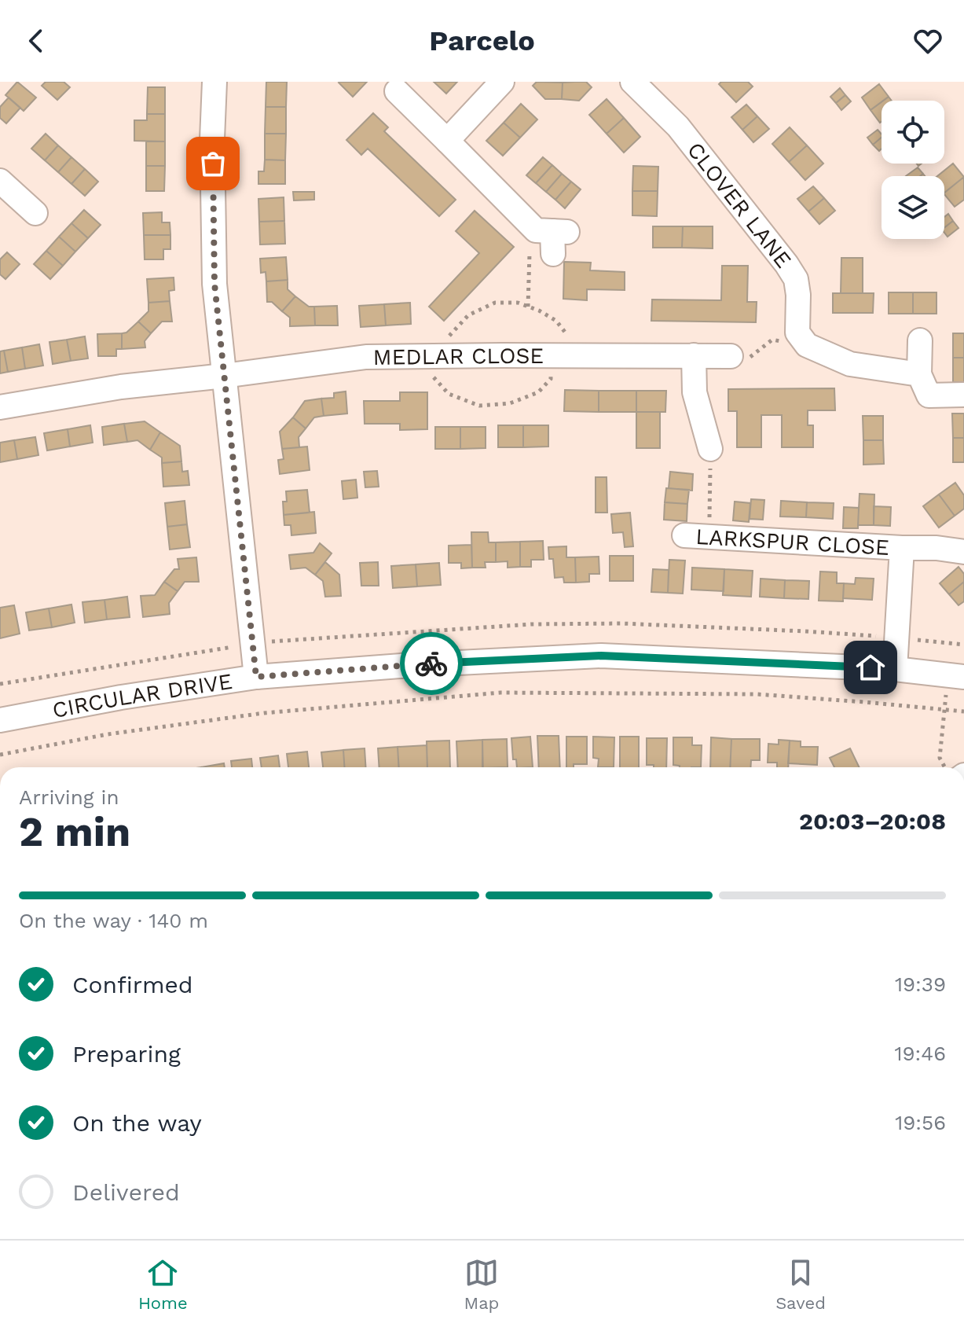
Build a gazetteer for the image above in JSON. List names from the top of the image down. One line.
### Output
{"streets":{"street":["CLOVER LANE","MEDLAR CLOSE","LARKSPUR CLOSE","CIRCULAR DRIVE"]},"crossings":[["LARKSPUR CLOSE","CIRCULAR DRIVE"]],"page":{"header":"Parcelo","heading":["2 min","Arriving in","20:03–20:08"],"bar":"On the way · 140 m","list":[["Confirmed","19:39"],["Preparing","19:46"],["On the way","19:56"],"Delivered"],"tabs":["Home","Map","Saved"]}}
